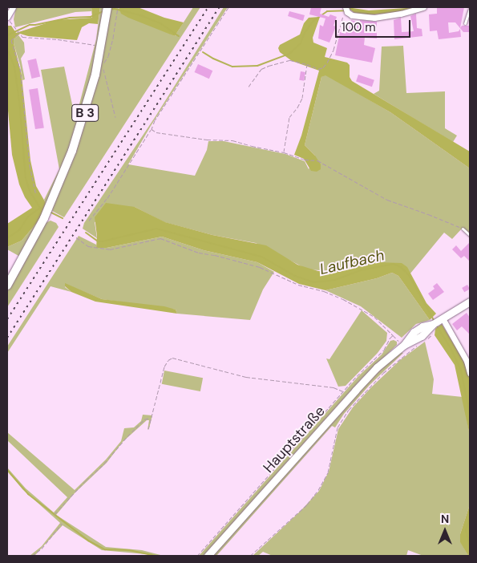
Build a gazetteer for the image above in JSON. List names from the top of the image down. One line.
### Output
{"streets":{"main road":["B 3"],"street":["Hauptstraße"]},"water":["Laufbach"],"scale_bar":"100 m","north":"top"}
